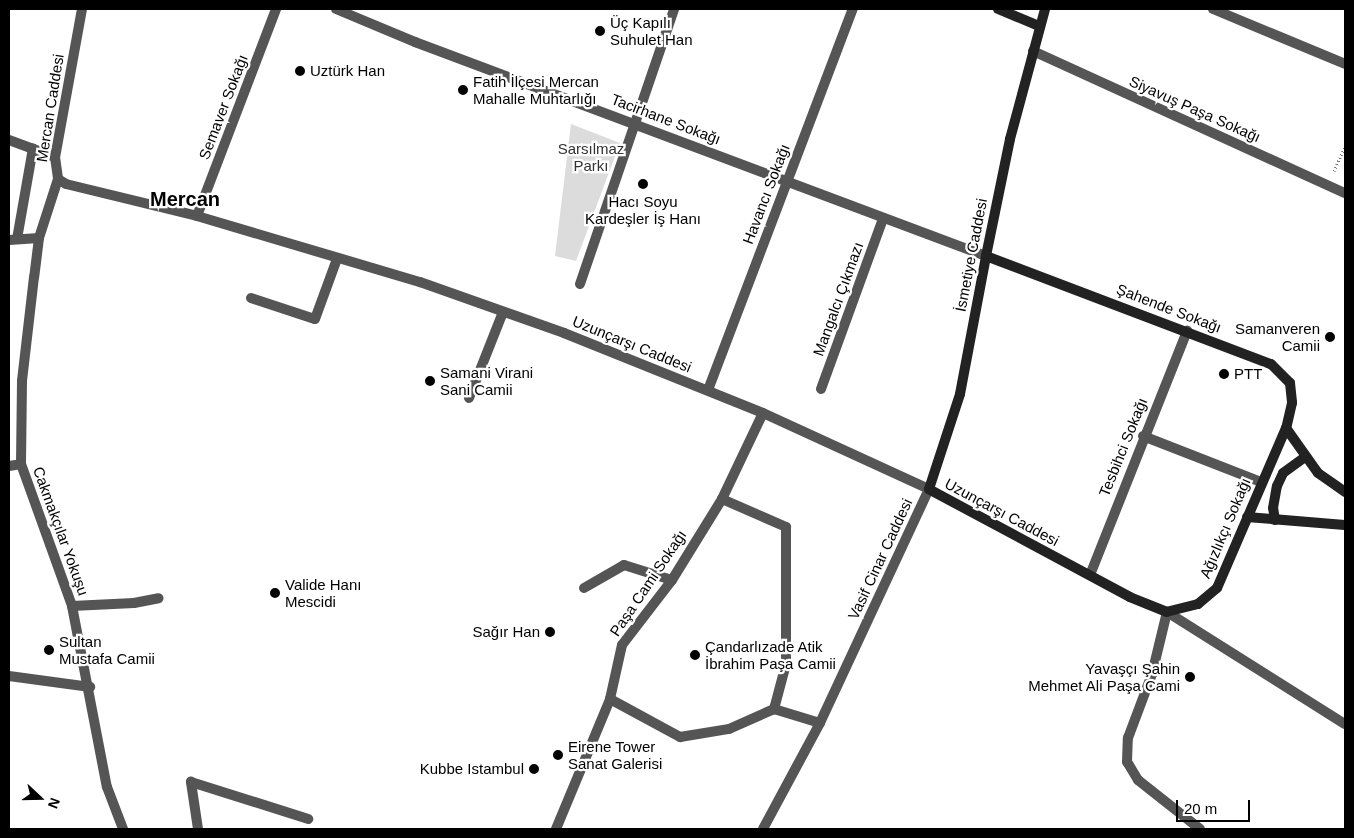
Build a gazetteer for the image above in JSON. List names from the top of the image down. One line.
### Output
{"streets":{"street":["Semaver Sokağı","Mercan Caddesi","Siyavuş Paşa Sokağı","Tacirhane Sokağı","Havancı Sokağı","İsmetiye Caddesi","Mangalcı Çıkmazı","Şahende Sokağı","Uzunçarşı Caddesi","Tesbihci Sokağı","Ağızlıkçı Sokağı","Cakmakçılar Yokuşu","Vasif Cinar Caddesi","Paşa Cami Sokağı"]},"crossings":[["Semaver Sokağı","Uzunçarşı Caddesi"],["Mercan Caddesi","Uzunçarşı Caddesi"],["Mercan Caddesi","Cakmakçılar Yokuşu"],["Siyavuş Paşa Sokağı","İsmetiye Caddesi"],["Tacirhane Sokağı","Havancı Sokağı"],["Tacirhane Sokağı","İsmetiye Caddesi"],["Tacirhane Sokağı","Mangalcı Çıkmazı"],["Tacirhane Sokağı","Şahende Sokağı"],["Havancı Sokağı","Uzunçarşı Caddesi"],["İsmetiye Caddesi","Şahende Sokağı"],["İsmetiye Caddesi","Uzunçarşı Caddesi"],["İsmetiye Caddesi","Vasif Cinar Caddesi"],["Şahende Sokağı","Tesbihci Sokağı"],["Şahende Sokağı","Ağızlıkçı Sokağı"],["Uzunçarşı Caddesi","Tesbihci Sokağı"],["Uzunçarşı Caddesi","Ağızlıkçı Sokağı"],["Uzunçarşı Caddesi","Vasif Cinar Caddesi"],["Uzunçarşı Caddesi","Paşa Cami Sokağı"]],"districts":["Mercan"],"parks":["Sarsılmaz Parkı"],"places":["Üç Kapılı Suhulet Han","Uztürk Han","Fatih İlçesi Mercan Mahalle Muhtarlığı","Hacı Soyu Kardeşler İş Hanı","Samanveren Camii","PTT","Samani Virani Sani Camii","Valide Hanı Mescidi","Sağır Han","Sultan Mustafa Camii","Çandarlızade Atik İbrahim Paşa Camii","Yavaşçı Şahin Mehmet Ali Paşa Cami","Eirene Tower Sanat Galerisi","Kubbe Istambul"],"scale_bar":"20 m","north":"right"}
